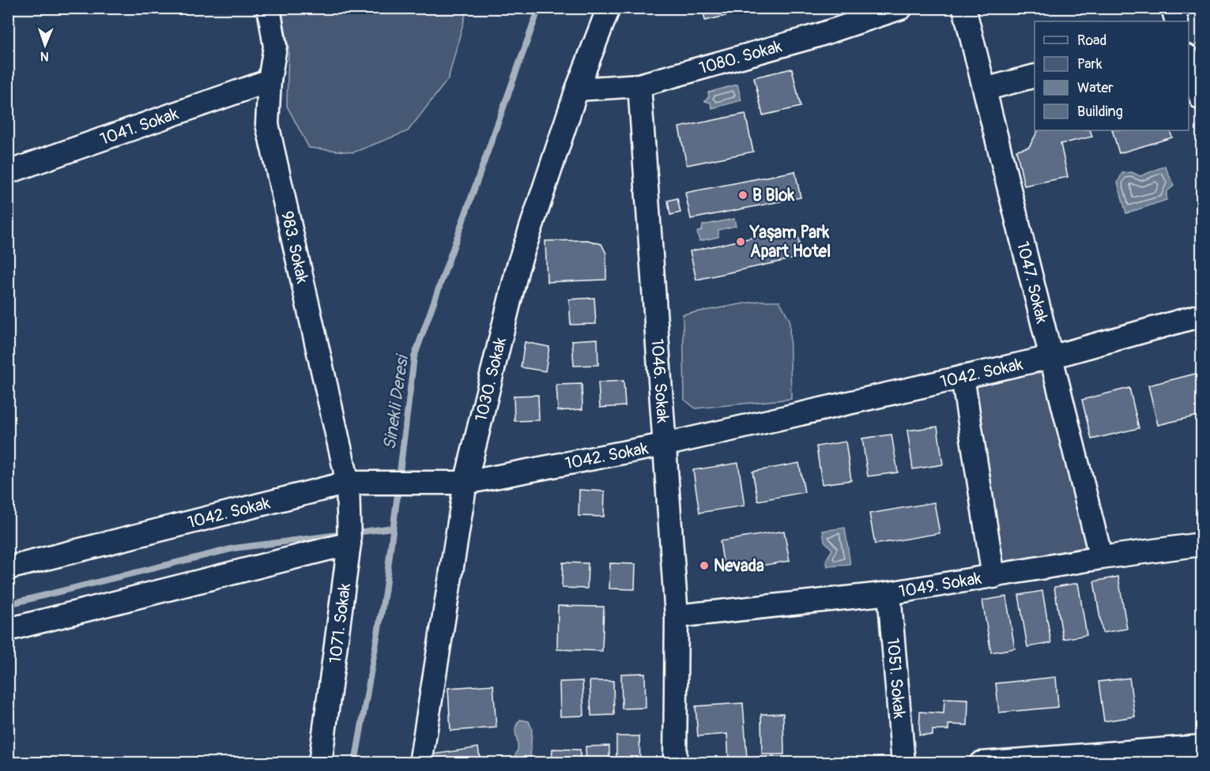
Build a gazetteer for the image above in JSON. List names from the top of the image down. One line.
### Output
{"streets":{"street":["1080. Sokak","1041. Sokak","983. Sokak","1047. Sokak","1042. Sokak","1030. Sokak","1046. Sokak","1049. Sokak","1071. Sokak","1051. Sokak"]},"crossings":[["1080. Sokak","1030. Sokak"],["1080. Sokak","1046. Sokak"],["1041. Sokak","983. Sokak"],["983. Sokak","1042. Sokak"],["983. Sokak","1071. Sokak"],["1047. Sokak","1042. Sokak"],["1047. Sokak","1049. Sokak"],["1042. Sokak","1030. Sokak"],["1042. Sokak","1046. Sokak"],["1042. Sokak","1071. Sokak"],["1046. Sokak","1049. Sokak"],["1049. Sokak","1051. Sokak"]],"water":["Sinekli Deresi"],"places":["B Blok","Yaşam Park Apart Hotel","Nevada"],"legend":["Road","Park","Water","Building"],"north":"bottom"}
